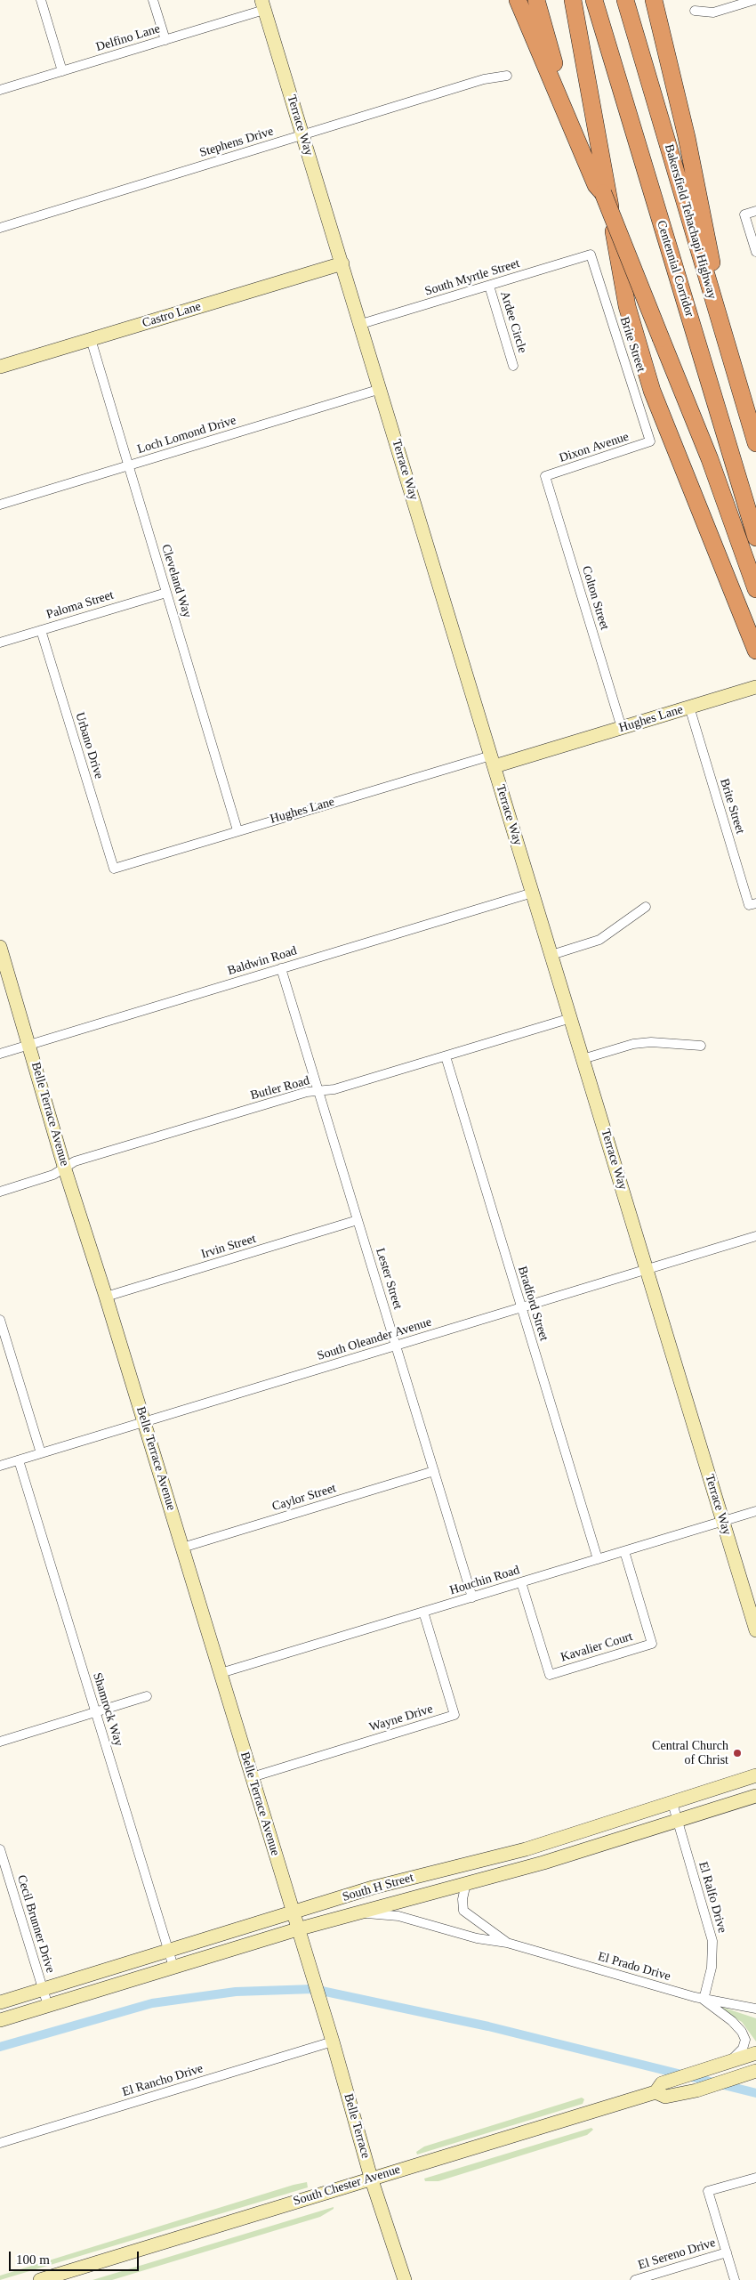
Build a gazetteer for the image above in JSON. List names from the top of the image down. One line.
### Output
{"streets":{"highway":["Bakersfield Tehachapi Highway","Centennial Corridor"],"street":["Delfino Lane","Terrace Way","Stephens Drive","South Myrtle Street","Castro Lane","Ardee Circle","Brite Street","Loch Lomond Drive","Dixon Avenue","Cleveland Way","Colton Street","Paloma Street","Hughes Lane","Urbano Drive","Baldwin Road","Butler Road","Belle Terrace Avenue","Irvin Street","Lester Street","Bradford Street","South Oleander Avenue","Caylor Street","Houchin Road","Kavalier Court","Shamrock Way","Wayne Drive","South H Street","El Ralfo Drive","Cecil Brunner Drive","El Prado Drive","El Rancho Drive","Belle Terrace","South Chester Avenue","El Sereno Drive"]},"crossings":[["Delfino Lane","Terrace Way"],["Terrace Way","Stephens Drive"],["Terrace Way","South Myrtle Street"],["Terrace Way","Castro Lane"],["Terrace Way","Loch Lomond Drive"],["Terrace Way","Hughes Lane"],["Terrace Way","Baldwin Road"],["Terrace Way","Butler Road"],["Terrace Way","South Oleander Avenue"],["Terrace Way","Houchin Road"],["South Myrtle Street","Ardee Circle"],["South Myrtle Street","Brite Street"],["Castro Lane","Cleveland Way"],["Brite Street","Dixon Avenue"],["Brite Street","Hughes Lane"],["Loch Lomond Drive","Cleveland Way"],["Dixon Avenue","Colton Street"],["Cleveland Way","Paloma Street"],["Cleveland Way","Hughes Lane"],["Colton Street","Hughes Lane"],["Paloma Street","Urbano Drive"],["Hughes Lane","Urbano Drive"],["Baldwin Road","Belle Terrace Avenue"],["Baldwin Road","Lester Street"],["Butler Road","Belle Terrace Avenue"],["Butler Road","Lester Street"],["Butler Road","Bradford Street"],["Belle Terrace Avenue","Irvin Street"],["Belle Terrace Avenue","South Oleander Avenue"],["Belle Terrace Avenue","Caylor Street"],["Belle Terrace Avenue","Houchin Road"],["Belle Terrace Avenue","Wayne Drive"],["Belle Terrace Avenue","South H Street"],["Belle Terrace Avenue","Belle Terrace"],["Irvin Street","Lester Street"],["Lester Street","South Oleander Avenue"],["Lester Street","Caylor Street"],["Lester Street","Houchin Road"],["Bradford Street","South Oleander Avenue"],["Bradford Street","Houchin Road"],["South Oleander Avenue","Shamrock Way"],["Houchin Road","Kavalier Court"],["Houchin Road","Wayne Drive"],["Shamrock Way","South H Street"],["South H Street","El Ralfo Drive"],["South H Street","Cecil Brunner Drive"],["South H Street","El Prado Drive"],["El Ralfo Drive","El Prado Drive"],["El Rancho Drive","Belle Terrace"],["Belle Terrace","South Chester Avenue"]],"places":["Central Church of Christ"],"scale_bar":"100 m"}
